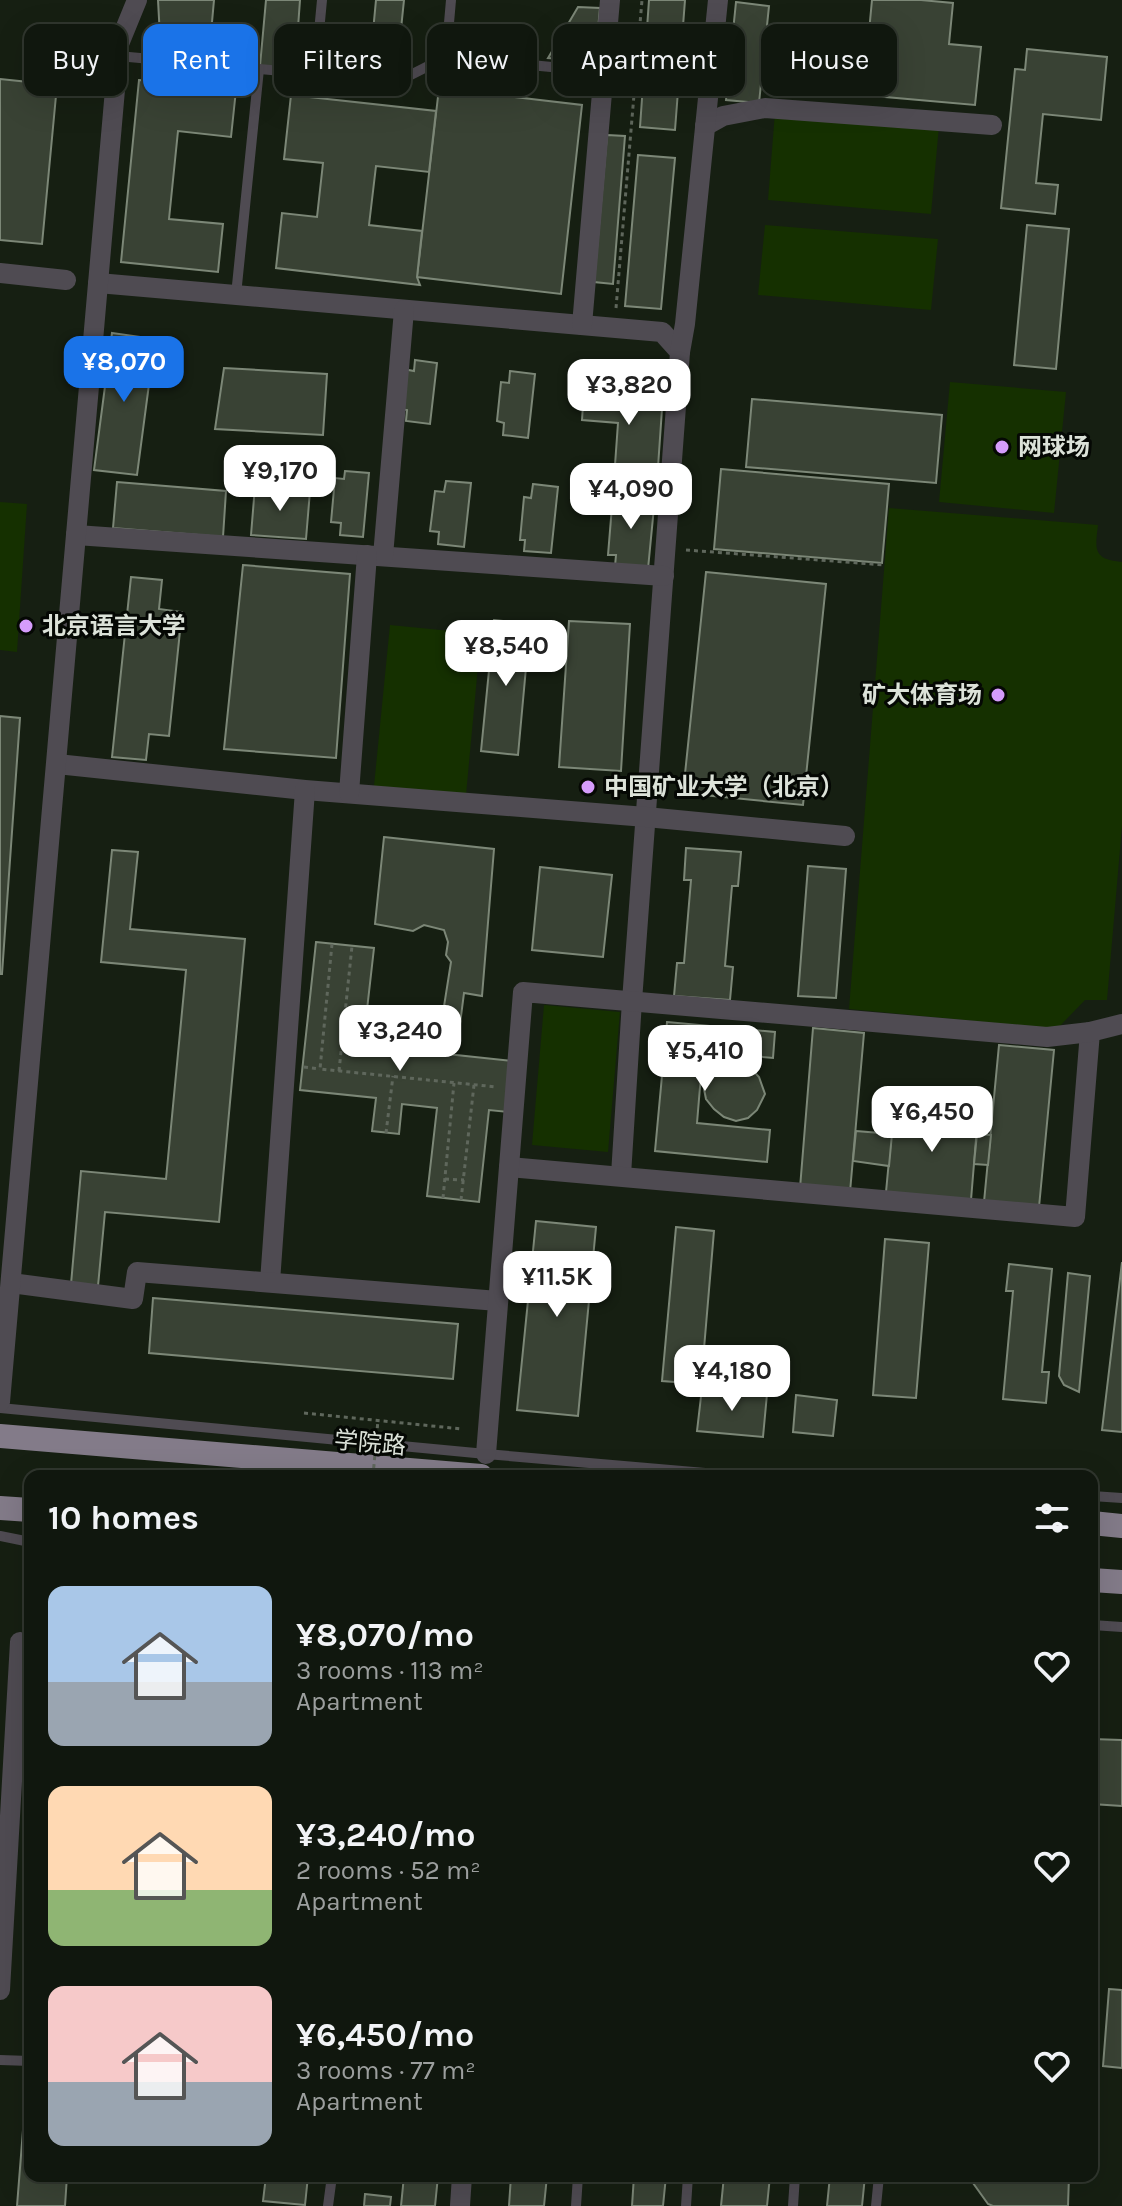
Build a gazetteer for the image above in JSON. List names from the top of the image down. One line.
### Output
{"streets":{"main road":["学院路"]},"places":["网球场","北京语言大学","矿大体育场","中国矿业大学（北京）"],"page":{"chip":["Buy","Rent","Filters","New","Apartment","House"],"price":["¥8,070","¥3,820","¥9,170","¥4,090","¥8,540","¥3,240","¥5,410","¥6,450","¥11.5K","¥4,180"],"heading":"10 homes","list":[{"name":"¥8,070/mo","note":"3 rooms · 113 m² · Apartment"},{"name":"¥3,240/mo","note":"2 rooms · 52 m² · Apartment"},{"name":"¥6,450/mo","note":"3 rooms · 77 m² · Apartment"}]}}
